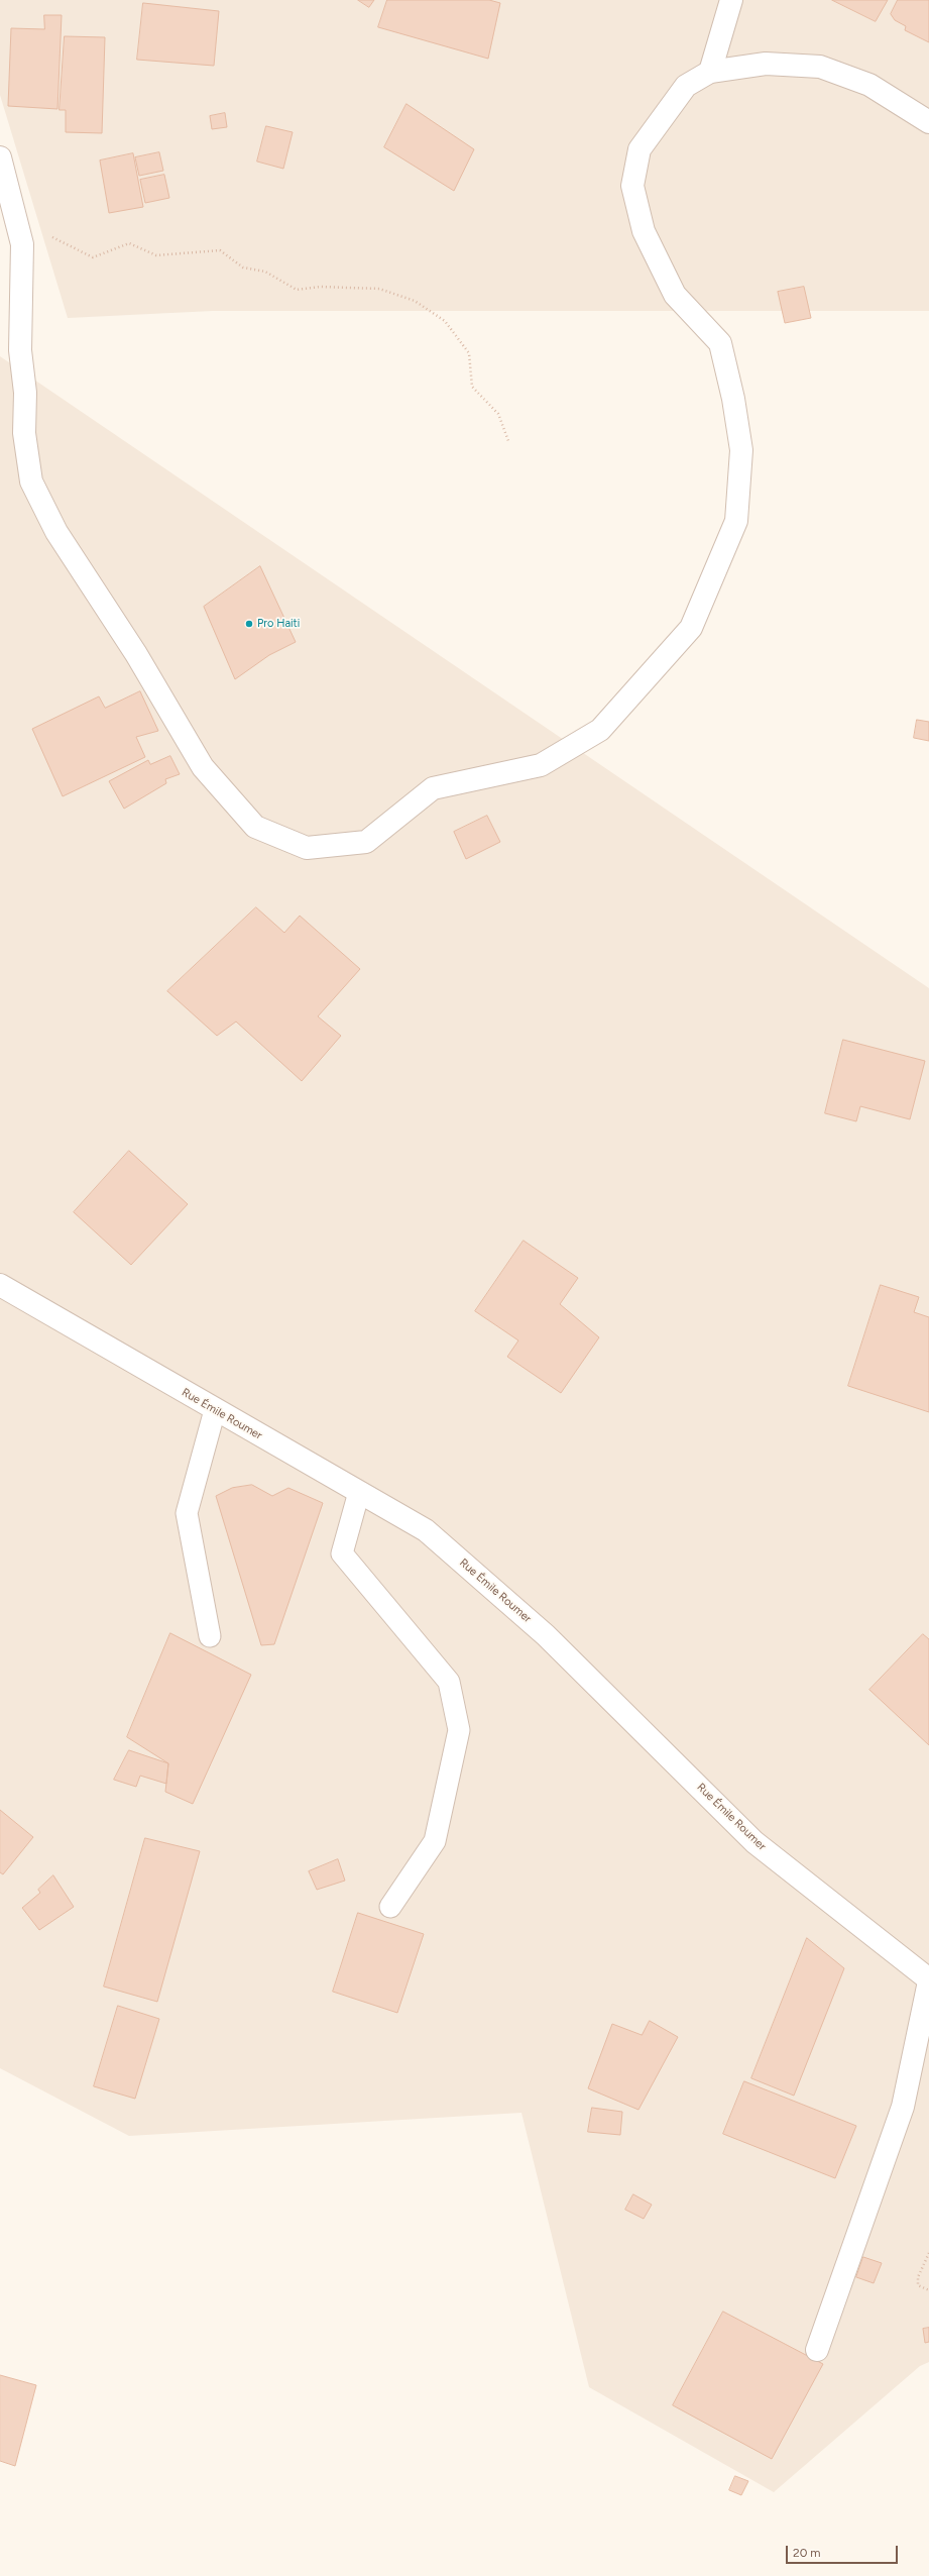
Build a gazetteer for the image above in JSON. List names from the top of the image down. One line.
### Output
{"streets":{"street":["Rue Émile Roumer"]},"places":["Pro Haiti"],"scale_bar":"20 m"}
